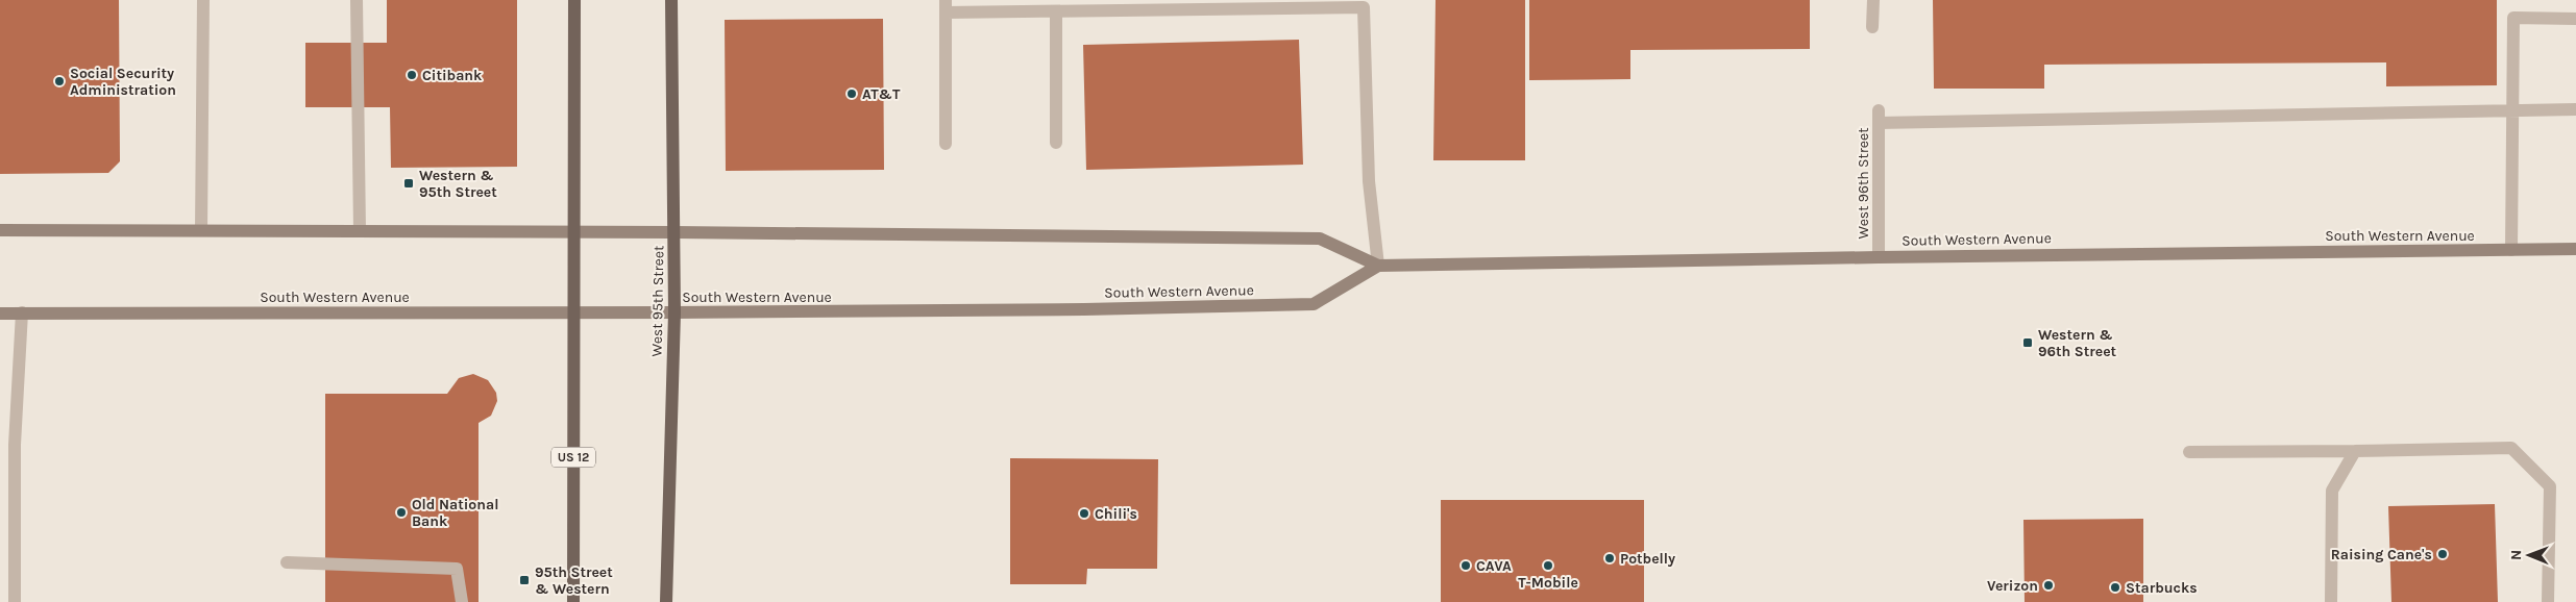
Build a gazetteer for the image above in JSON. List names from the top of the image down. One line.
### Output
{"streets":{"main road":["South Western Avenue","West 95th Street","US 12"],"street":["West 96th Street"]},"crossings":[["West 96th Street","South Western Avenue"],["South Western Avenue","West 95th Street"],["South Western Avenue","US 12"]],"places":{"other":["Citibank","Social Security Administration","AT&T","Old National Bank","Chili's","Raising Cane's","Potbelly","CAVA","T-Mobile","Verizon","Starbucks"],"transit":["Western & 95th Street","Western & 96th Street","95th Street & Western"]},"north":"left"}
